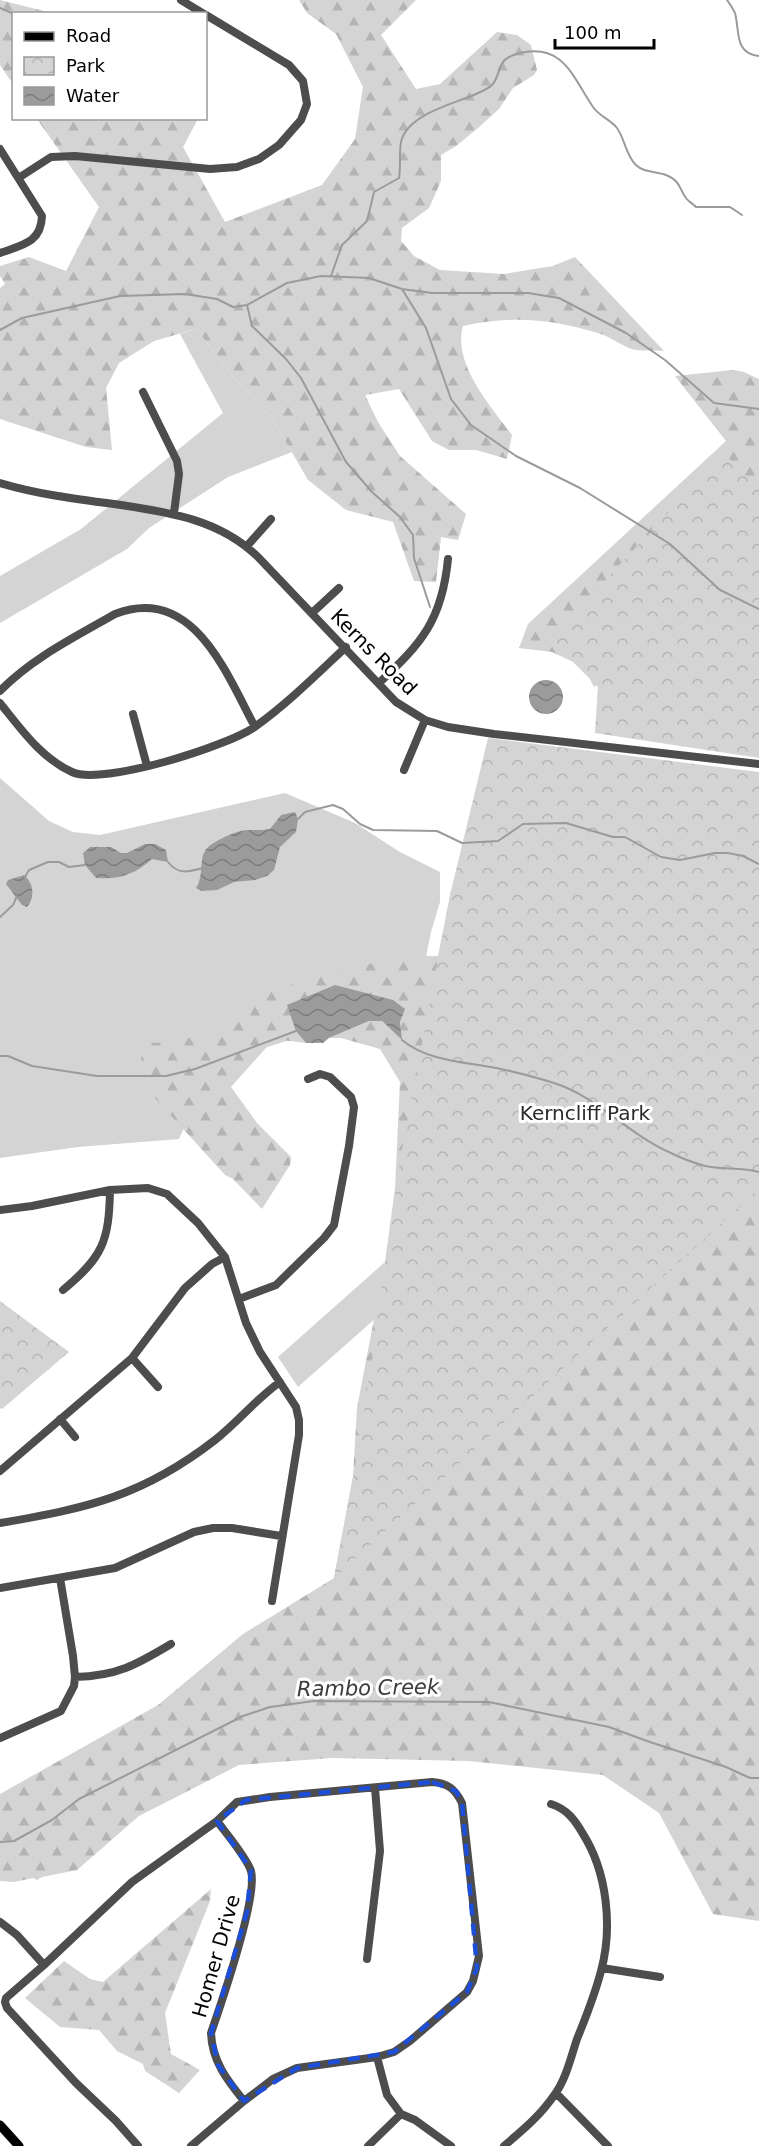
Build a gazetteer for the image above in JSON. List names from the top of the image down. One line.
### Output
{"streets":{"street":["Kerns Road","Homer Drive"]},"water":["Rambo Creek"],"parks":["Kerncliff Park"],"legend":["Road","Park","Water"],"scale_bar":"100 m"}
